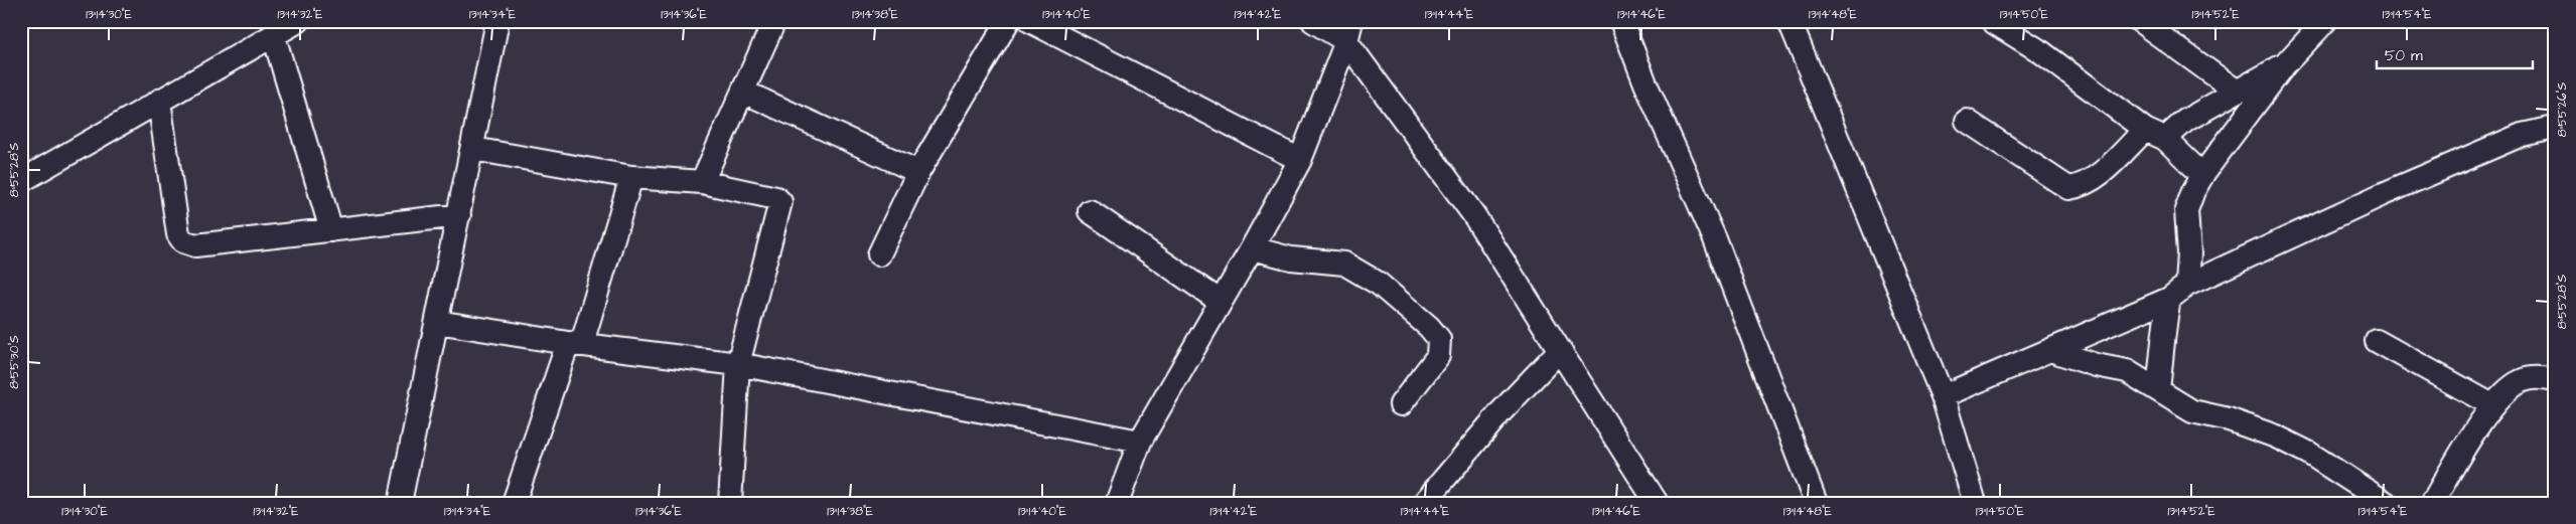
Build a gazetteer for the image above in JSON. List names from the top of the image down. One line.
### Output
{"scale_bar":"50 m","coordinates":["13°14'30\"E","13°14'32\"E","13°14'34\"E","13°14'36\"E","13°14'38\"E","13°14'40\"E","13°14'42\"E","13°14'44\"E","13°14'46\"E","13°14'48\"E","13°14'50\"E","13°14'52\"E","13°14'54\"E","8°55'26\"S","8°55'28\"S","8°55'30\"S"]}
